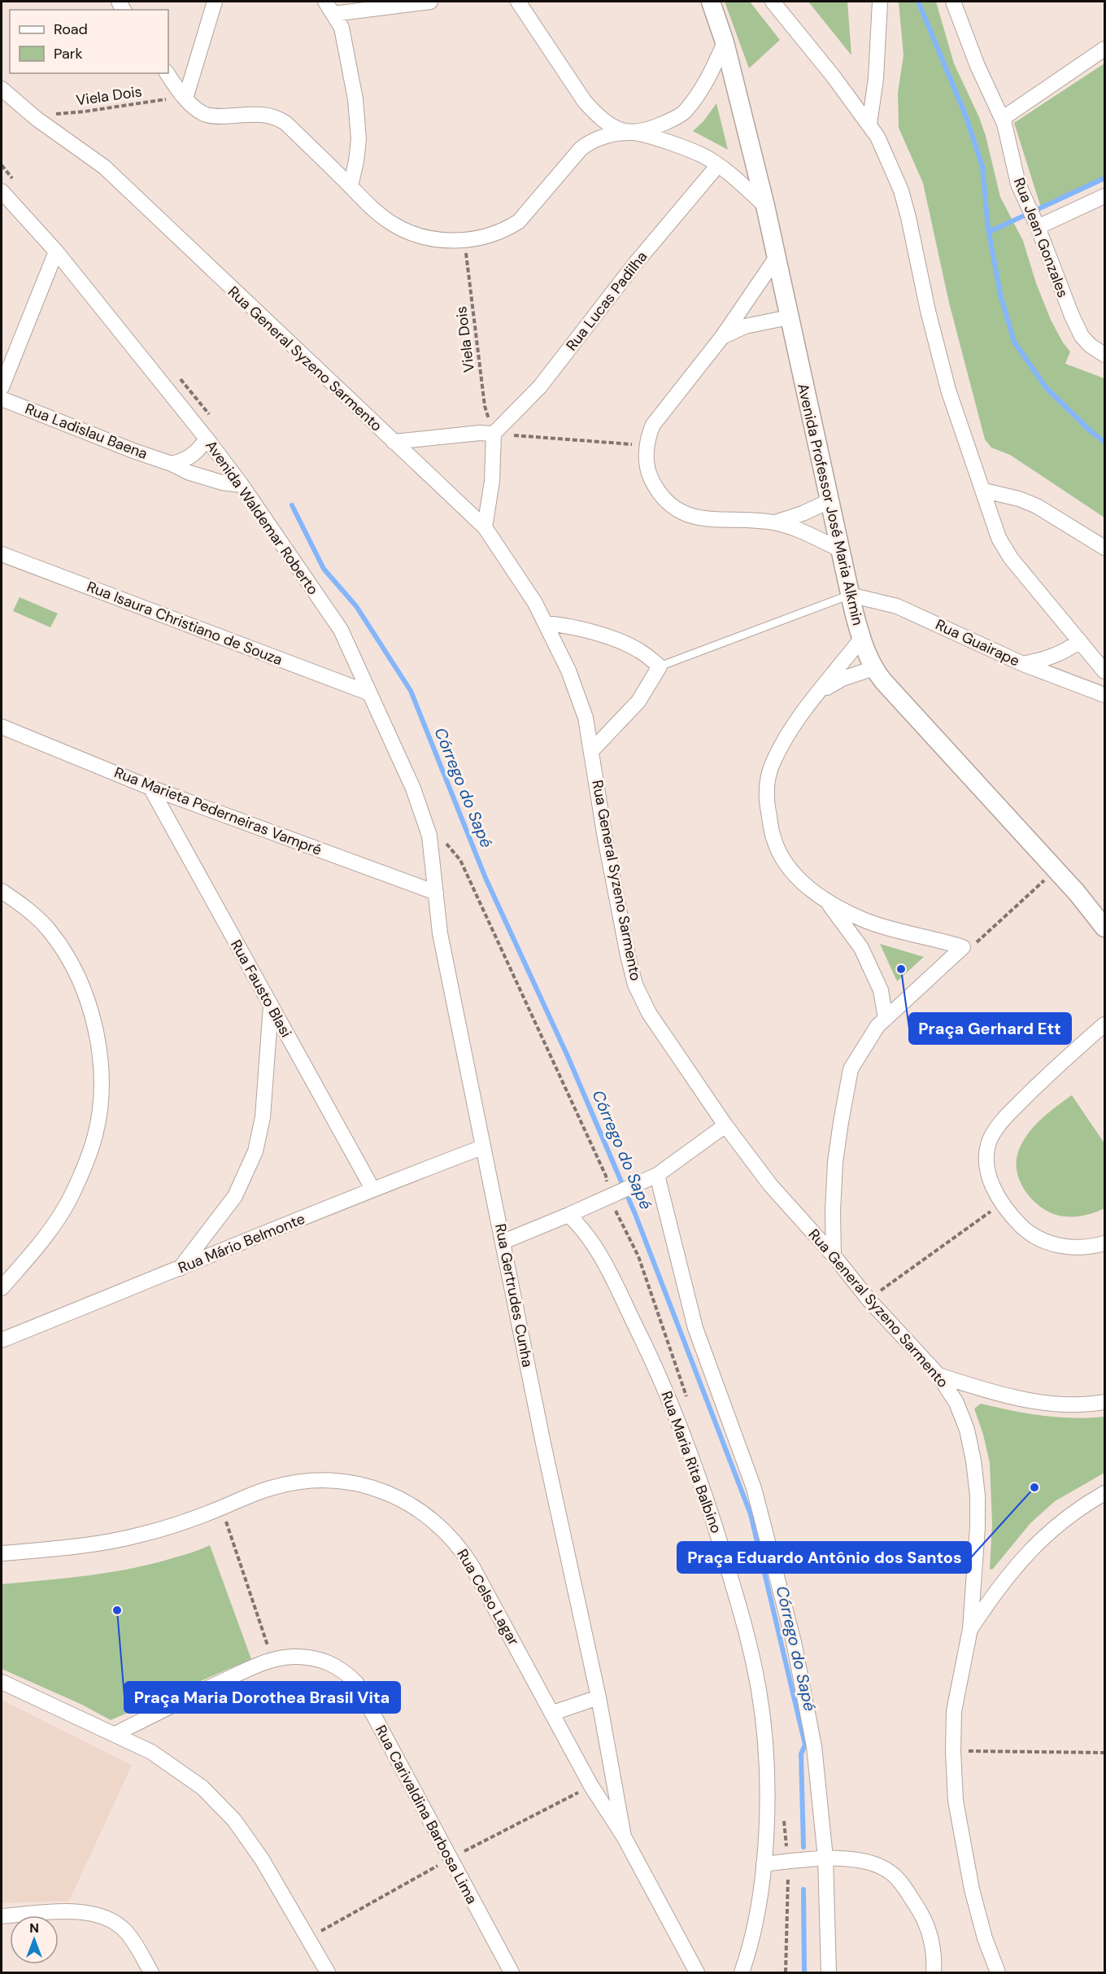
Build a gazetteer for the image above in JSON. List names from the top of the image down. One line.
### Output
{"streets":{"street":["Rua Jean Gonzales","Rua Lucas Padilha","Rua General Syzeno Sarmento","Rua Ladislau Baena","Avenida Professor José Maria Alkmin","Avenida Waldemar Roberto","Rua Isaura Christiano de Souza","Rua Guairape","Rua Marieta Pederneiras Vampré","Rua Fausto Blasi","Rua Mário Belmonte","Rua Gertrudes Cunha","Rua Maria Rita Balbino","Rua Celso Lagar","Rua Carivaldina Barbosa Lima"],"path":["Viela Dois"]},"crossings":[["Viela Dois","Rua Lucas Padilha"],["Viela Dois","Rua General Syzeno Sarmento"],["Rua Ladislau Baena","Avenida Waldemar Roberto"],["Avenida Professor José Maria Alkmin","Rua Guairape"],["Avenida Waldemar Roberto","Rua Isaura Christiano de Souza"],["Avenida Waldemar Roberto","Rua Marieta Pederneiras Vampré"],["Avenida Waldemar Roberto","Rua Gertrudes Cunha"],["Rua Marieta Pederneiras Vampré","Rua Fausto Blasi"],["Rua Marieta Pederneiras Vampré","Rua Gertrudes Cunha"],["Rua Fausto Blasi","Rua Mário Belmonte"],["Rua Mário Belmonte","Rua Gertrudes Cunha"],["Rua Gertrudes Cunha","Rua Celso Lagar"]],"water":["Córrego do Sapé"],"places":["Praça Gerhard Ett","Praça Eduardo Antônio dos Santos","Praça Maria Dorothea Brasil Vita"],"legend":["Road","Park"],"north":"top"}
